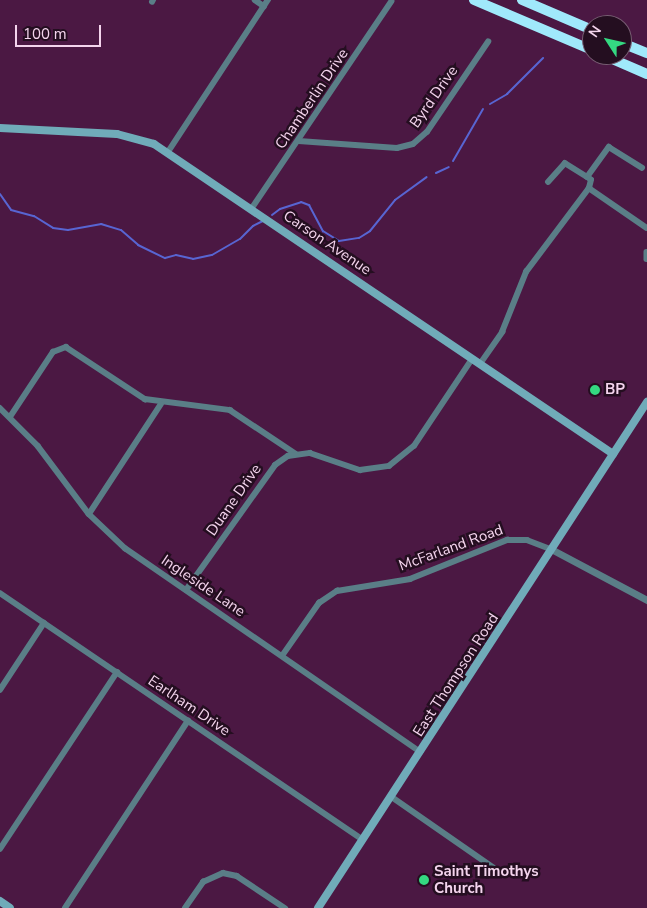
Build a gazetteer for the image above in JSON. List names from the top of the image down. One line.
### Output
{"streets":{"main road":["Carson Avenue","East Thompson Road"],"street":["Byrd Drive","Chamberlin Drive","Duane Drive","McFarland Road","Ingleside Lane","Earlham Drive"]},"crossings":[["Byrd Drive","Chamberlin Drive"],["Chamberlin Drive","Carson Avenue"],["Carson Avenue","Duane Drive"],["Carson Avenue","East Thompson Road"],["Duane Drive","Ingleside Lane"],["McFarland Road","Ingleside Lane"],["McFarland Road","East Thompson Road"],["Ingleside Lane","East Thompson Road"],["East Thompson Road","Earlham Drive"]],"places":["BP","Saint Timothys Church"],"scale_bar":"100 m","north":"top left"}
